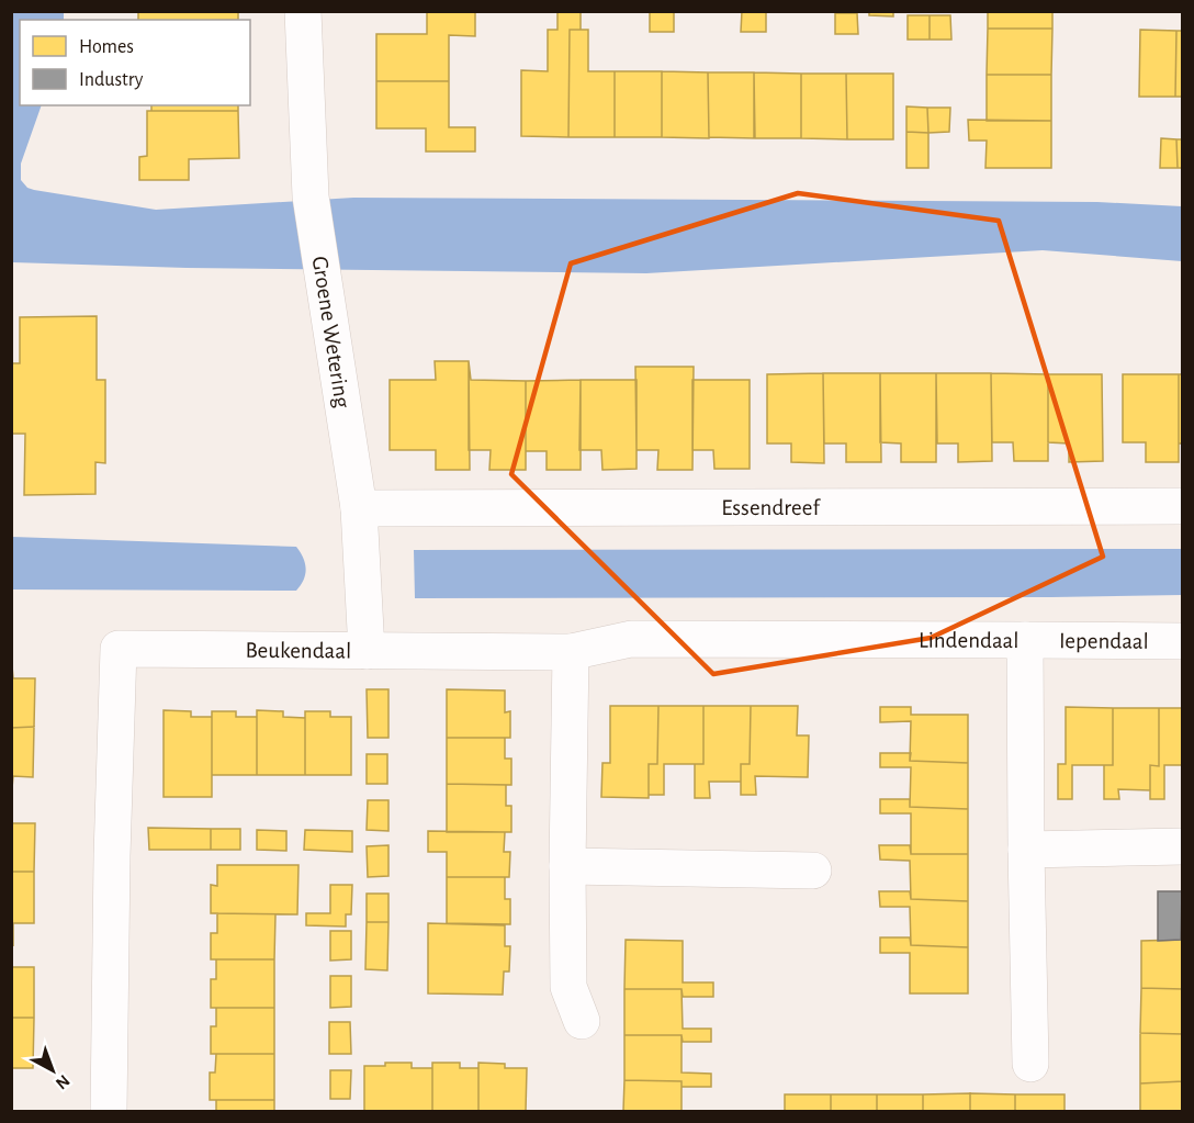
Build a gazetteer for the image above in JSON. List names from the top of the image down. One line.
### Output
{"streets":{"street":["Groene Wetering","Essendreef","Iependaal","Lindendaal","Beukendaal"]},"crossings":[["Groene Wetering","Essendreef"],["Groene Wetering","Beukendaal"],["Iependaal","Lindendaal"],["Lindendaal","Beukendaal"]],"legend":["Homes","Industry"],"north":"bottom right"}
